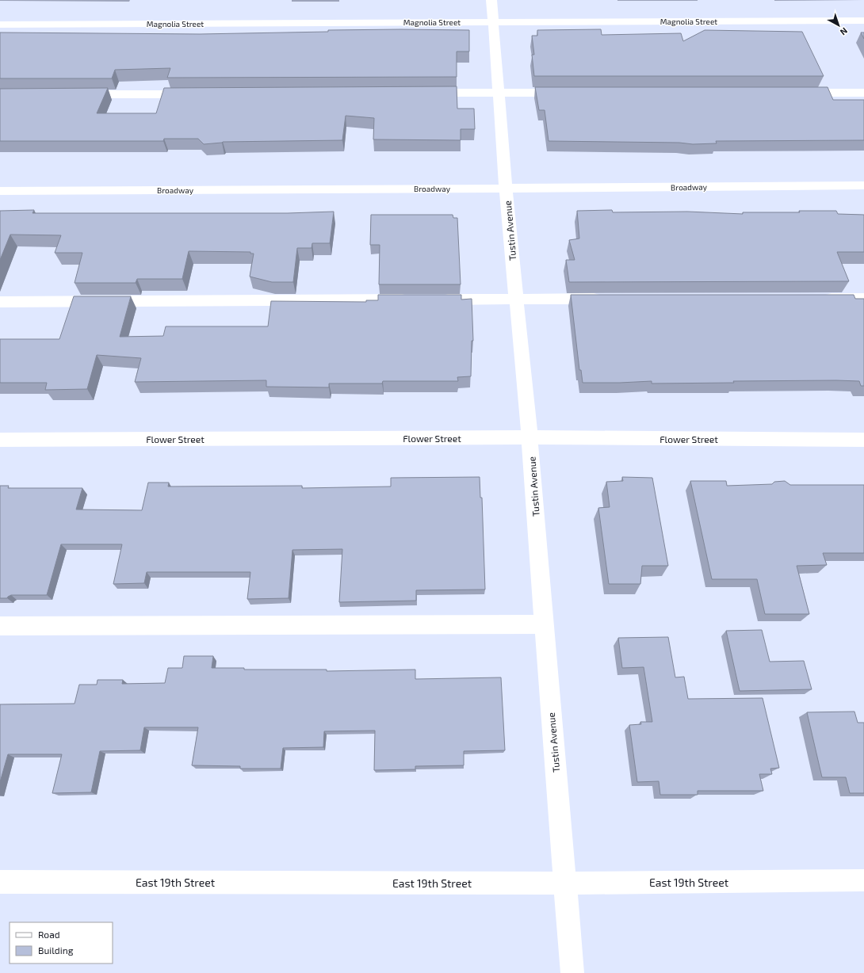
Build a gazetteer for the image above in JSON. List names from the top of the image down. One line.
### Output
{"streets":{"street":["Magnolia Street","Broadway","Tustin Avenue","Flower Street","East 19th Street"]},"crossings":[["Magnolia Street","Tustin Avenue"],["Broadway","Tustin Avenue"],["Tustin Avenue","Flower Street"],["Tustin Avenue","East 19th Street"]],"legend":["Road","Building"],"north":"bottom right"}
